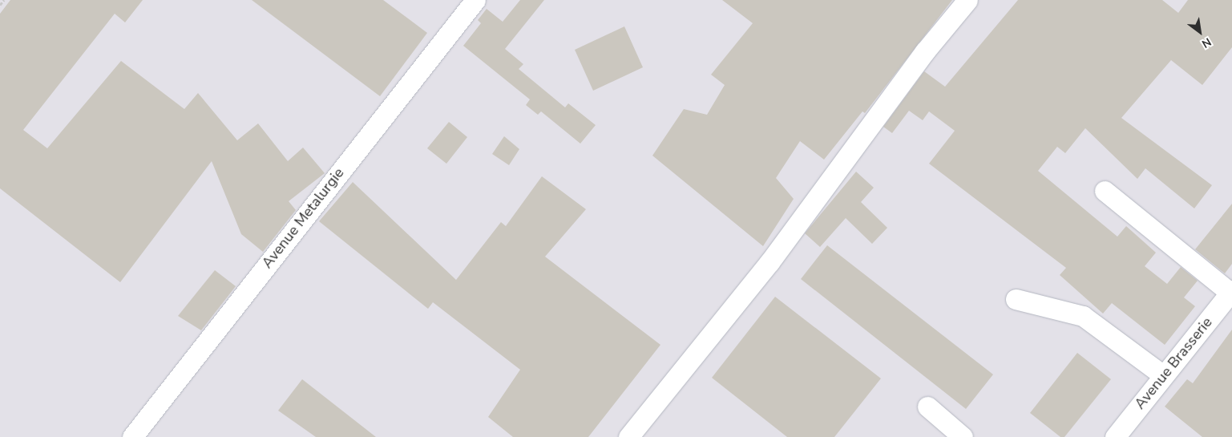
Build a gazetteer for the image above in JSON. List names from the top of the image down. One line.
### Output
{"streets":{"street":["Avenue Metalurgie","Avenue Brasserie"]},"north":"bottom right"}
